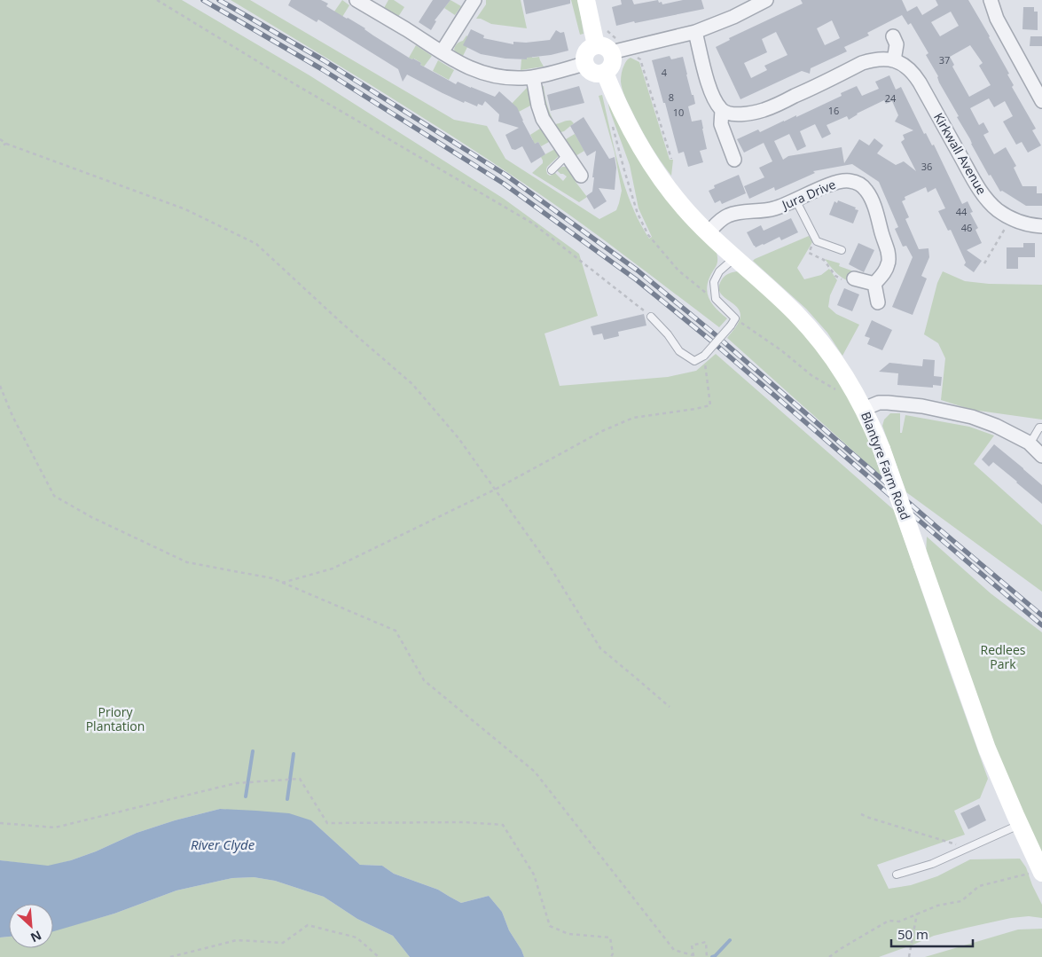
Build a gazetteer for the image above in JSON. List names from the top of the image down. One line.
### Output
{"streets":{"main road":["Blantyre Farm Road"],"street":["Kirkwall Avenue","Jura Drive"]},"crossings":[["Jura Drive","Blantyre Farm Road"]],"water":["River Clyde"],"parks":["Redlees Park","Priory Plantation"],"house_numbers":["37","4","8","24","16","10","36","44","46"],"scale_bar":"50 m","north":"bottom right"}
